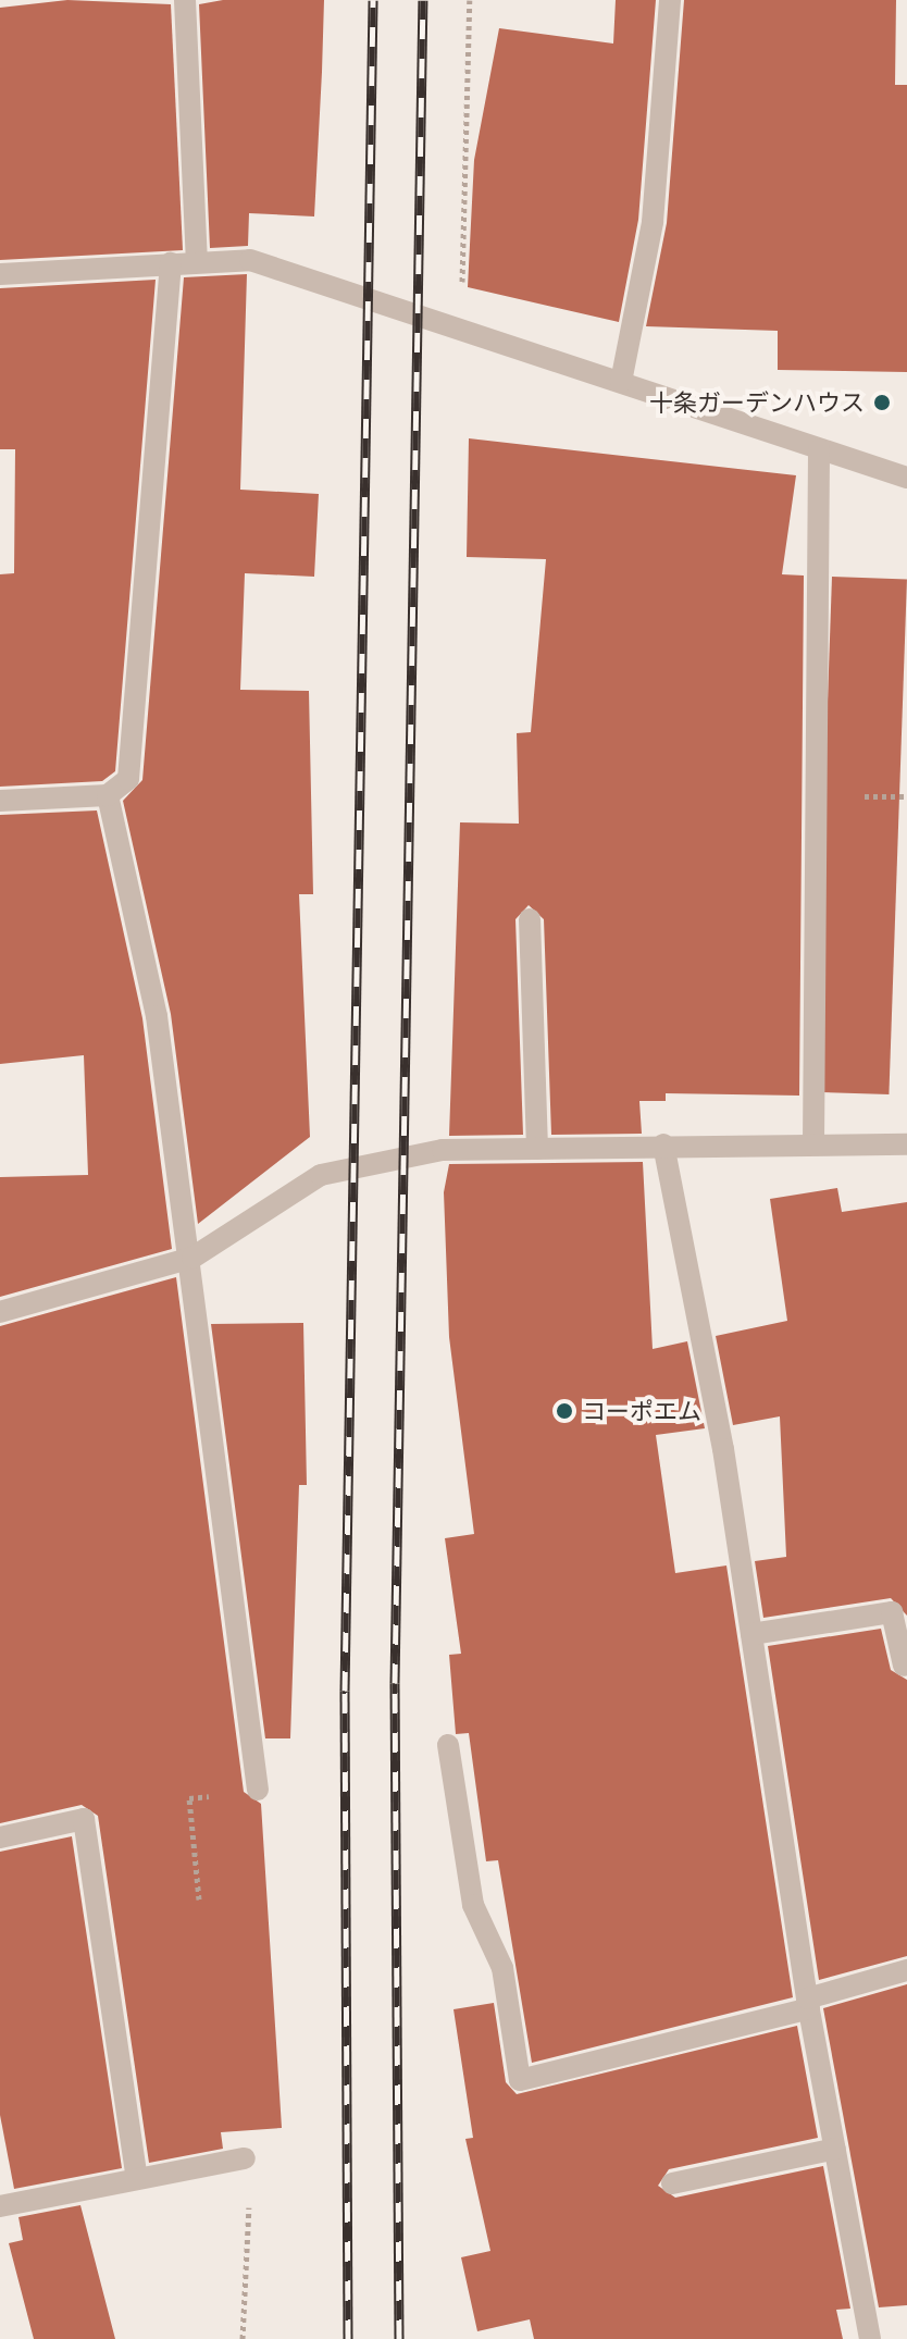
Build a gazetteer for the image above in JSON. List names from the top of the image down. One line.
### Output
{"places":["十条ガーデンハウス","コーポエム"]}
